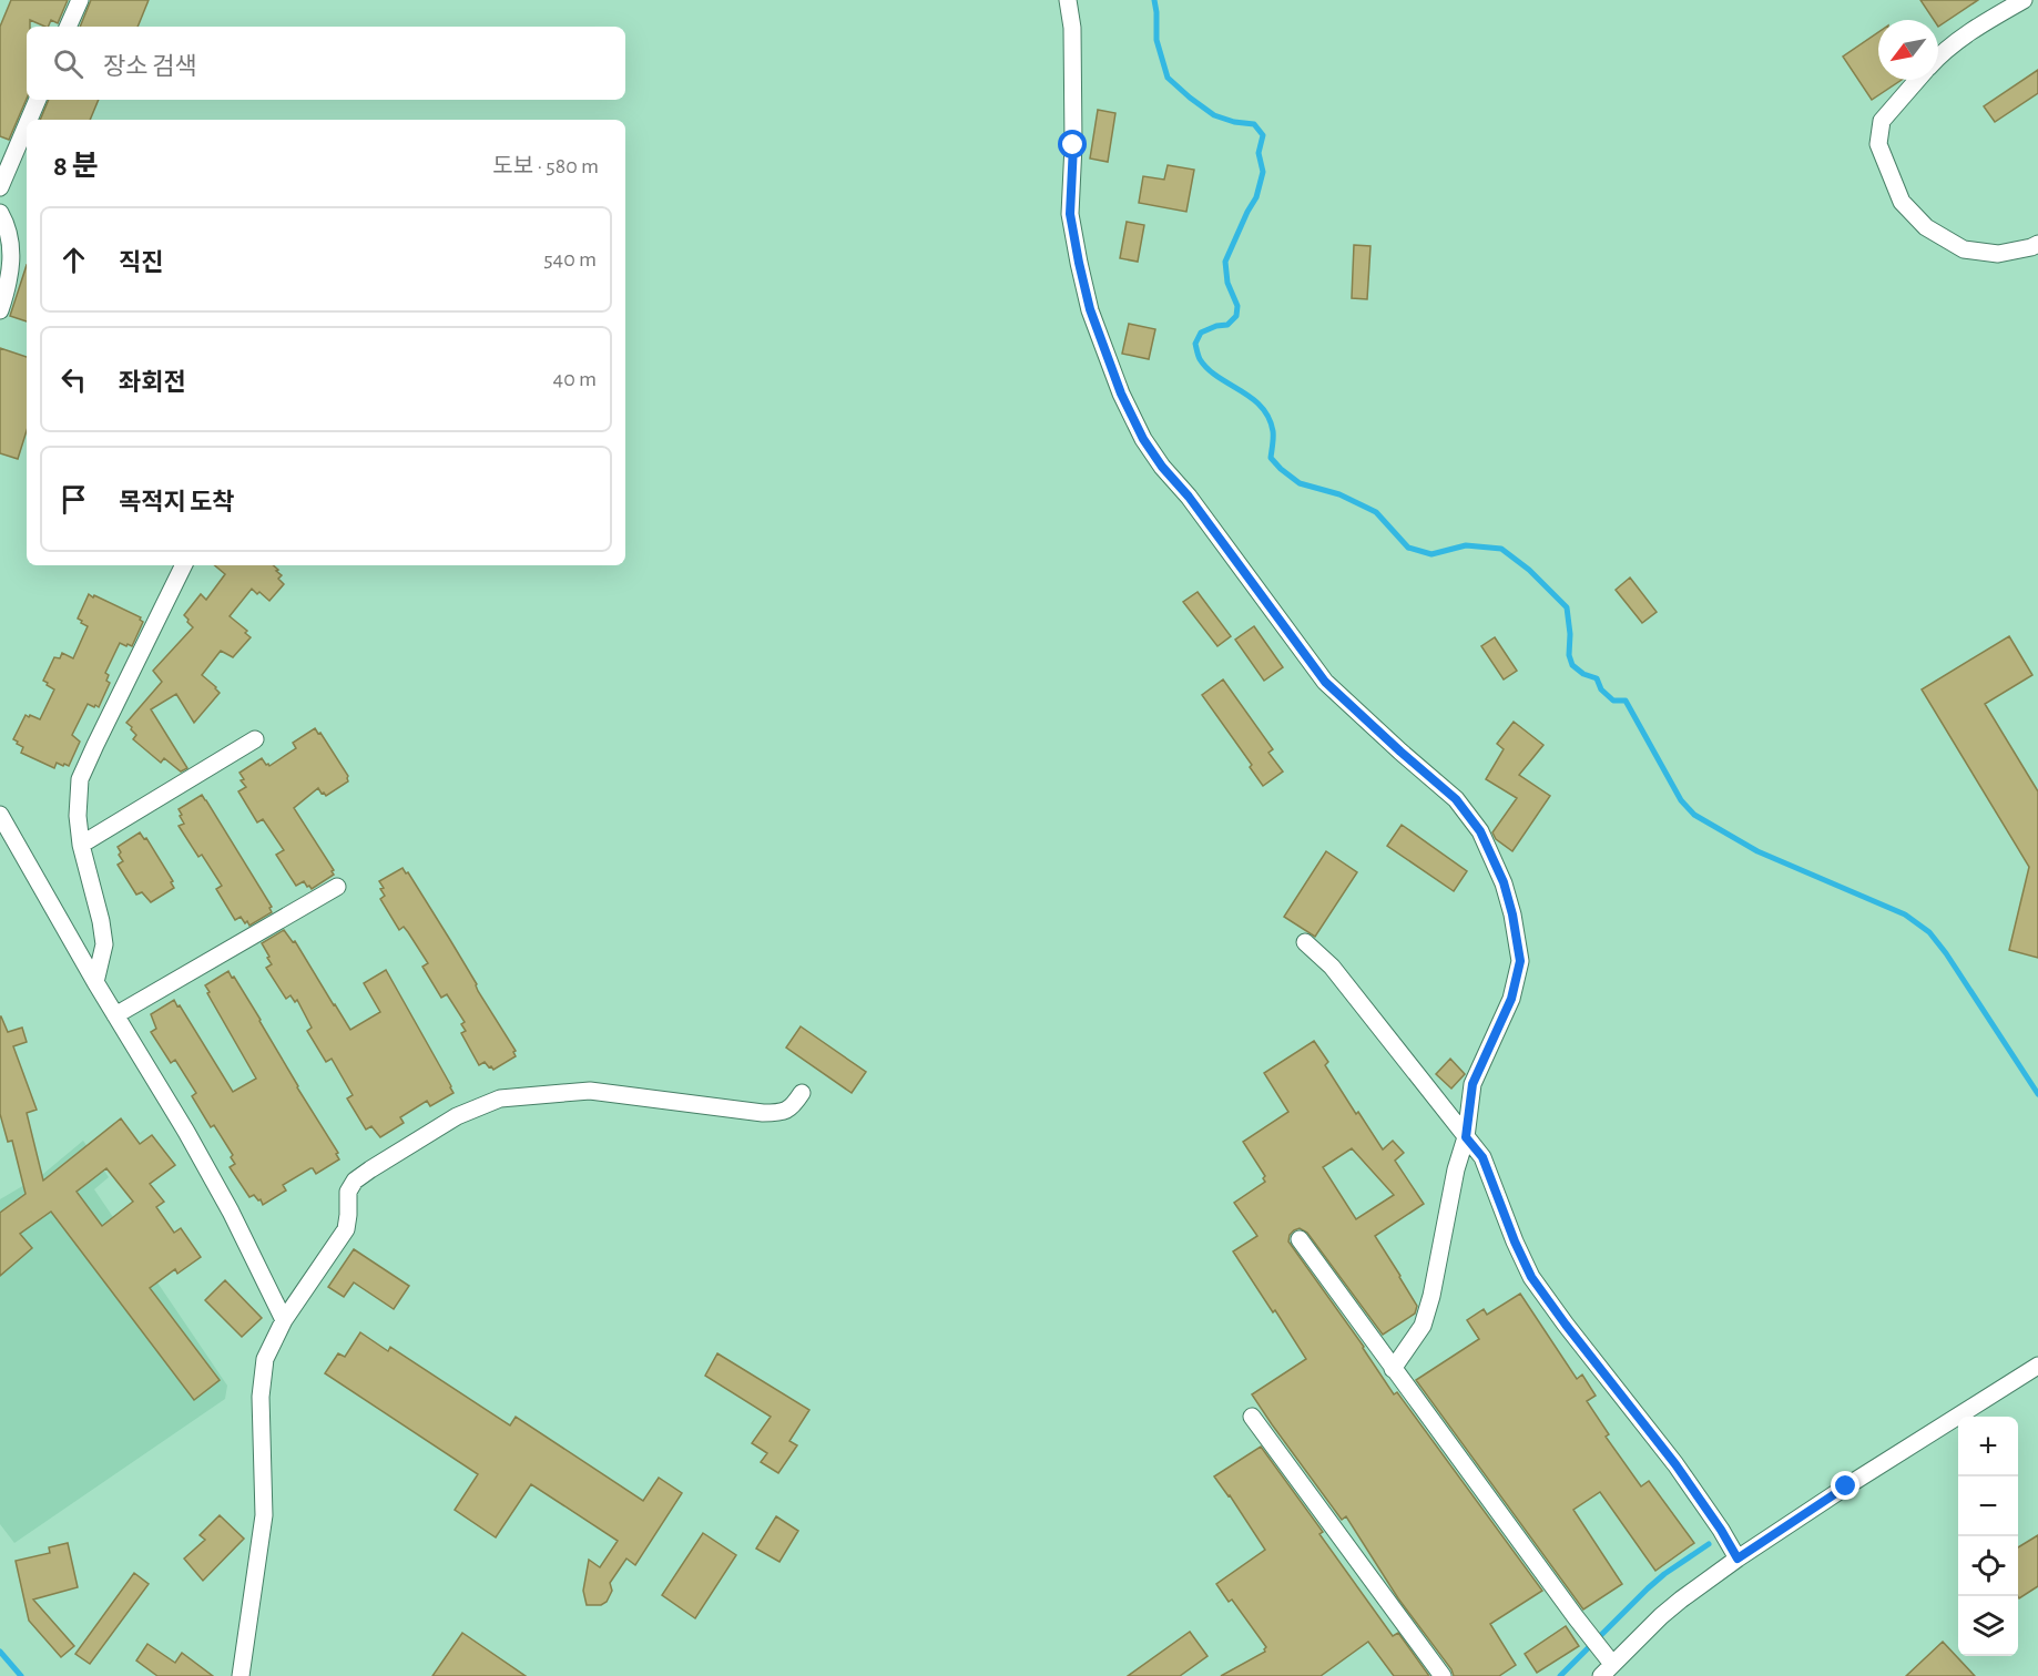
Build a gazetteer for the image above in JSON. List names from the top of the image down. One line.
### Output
{"north":"bottom left","page":{"search":"장소 검색","heading":["8 분","도보 · 580 m"],"list":[["직진","540 m"],["좌회전","40 m"],"목적지 도착"],"map_buttons":["+","−"]}}
